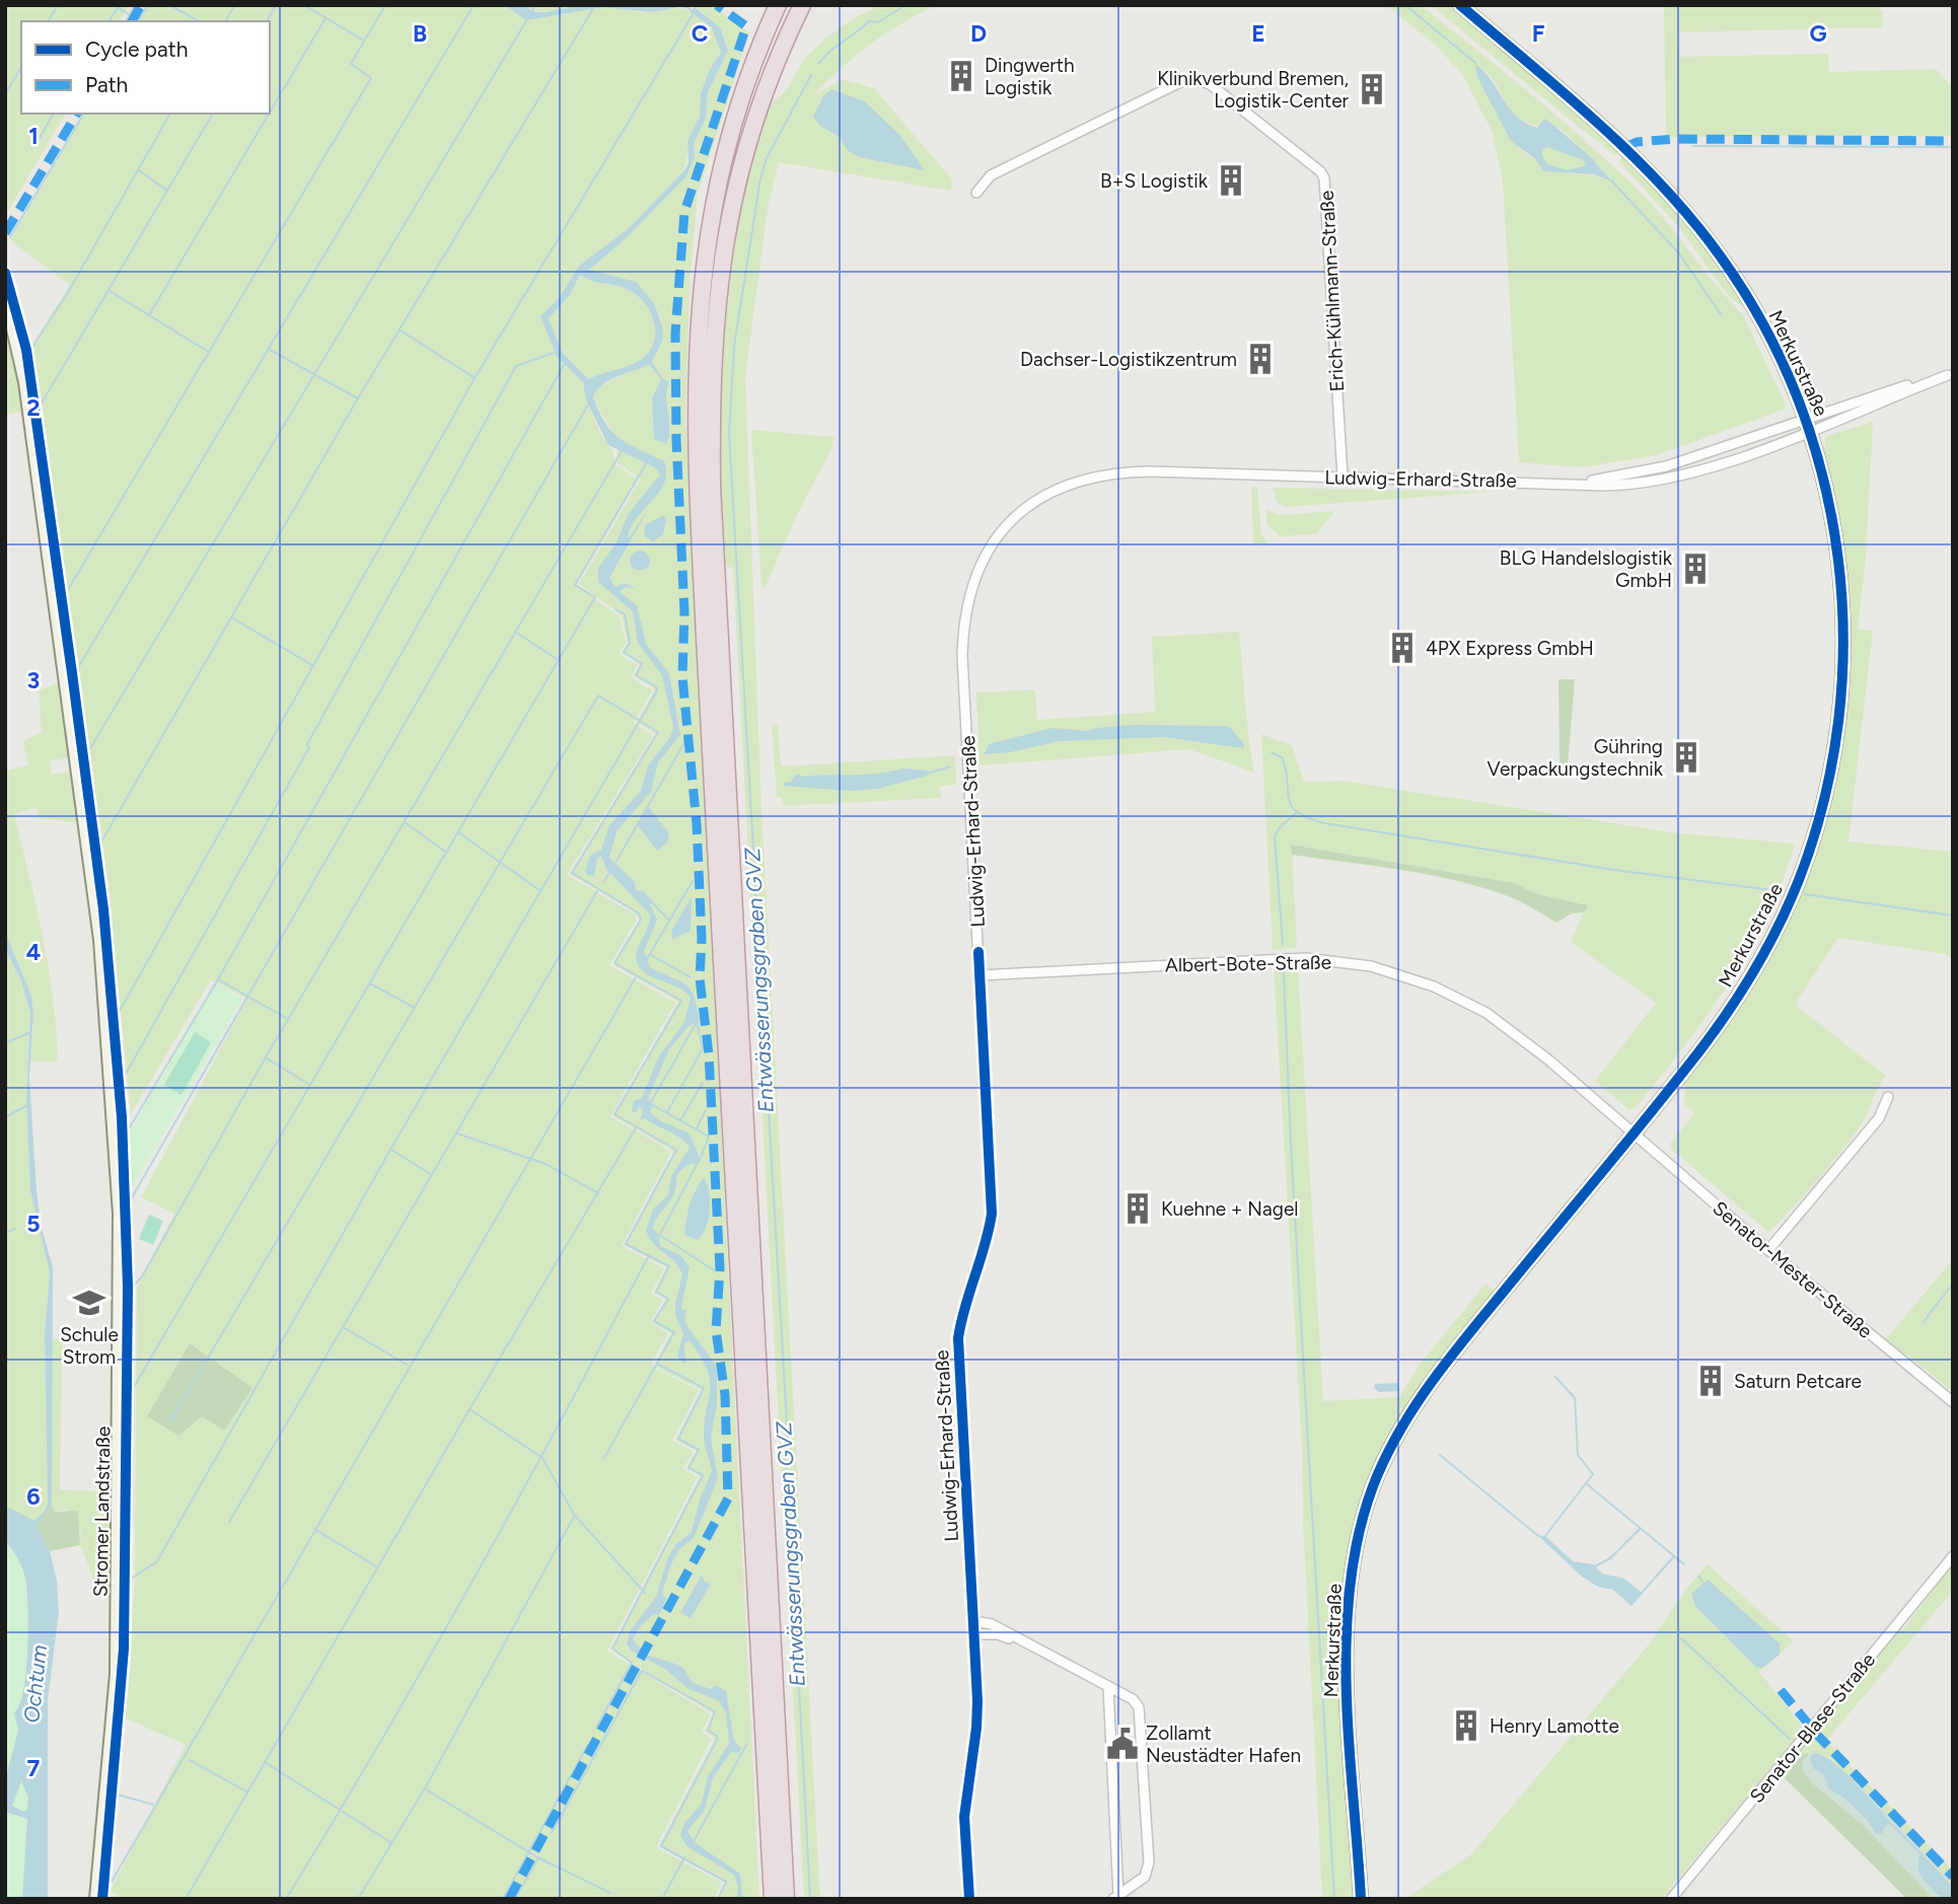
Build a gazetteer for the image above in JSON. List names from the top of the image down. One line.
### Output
{"streets":{"street":["Erich-Kühlmann-Straße","Merkurstraße","Ludwig-Erhard-Straße","Albert-Bote-Straße","Senator-Mester-Straße","Stromer Landstraße","Senator-Blase-Straße"]},"crossings":[["Erich-Kühlmann-Straße","Ludwig-Erhard-Straße"],["Merkurstraße","Ludwig-Erhard-Straße"],["Merkurstraße","Albert-Bote-Straße"],["Merkurstraße","Senator-Mester-Straße"],["Ludwig-Erhard-Straße","Albert-Bote-Straße"],["Albert-Bote-Straße","Senator-Mester-Straße"]],"water":["Entwässerungsgraben GVZ","Ochtum"],"places":{"building":["Dingwerth Logistik","Klinikverbund Bremen, Logistik-Center","B+S Logistik","Dachser-Logistikzentrum","BLG Handelslogistik GmbH","4PX Express GmbH","Gühring Verpackungstechnik","Kuehne + Nagel","Saturn Petcare","Henry Lamotte"],"school or university":["Schule Strom"],"public building":["Zollamt Neustädter Hafen"]},"legend":["Cycle path","Path"],"grid":{"columns":["B","C","D","E","F","G"],"rows":["1","2","3","4","5","6","7"]}}
